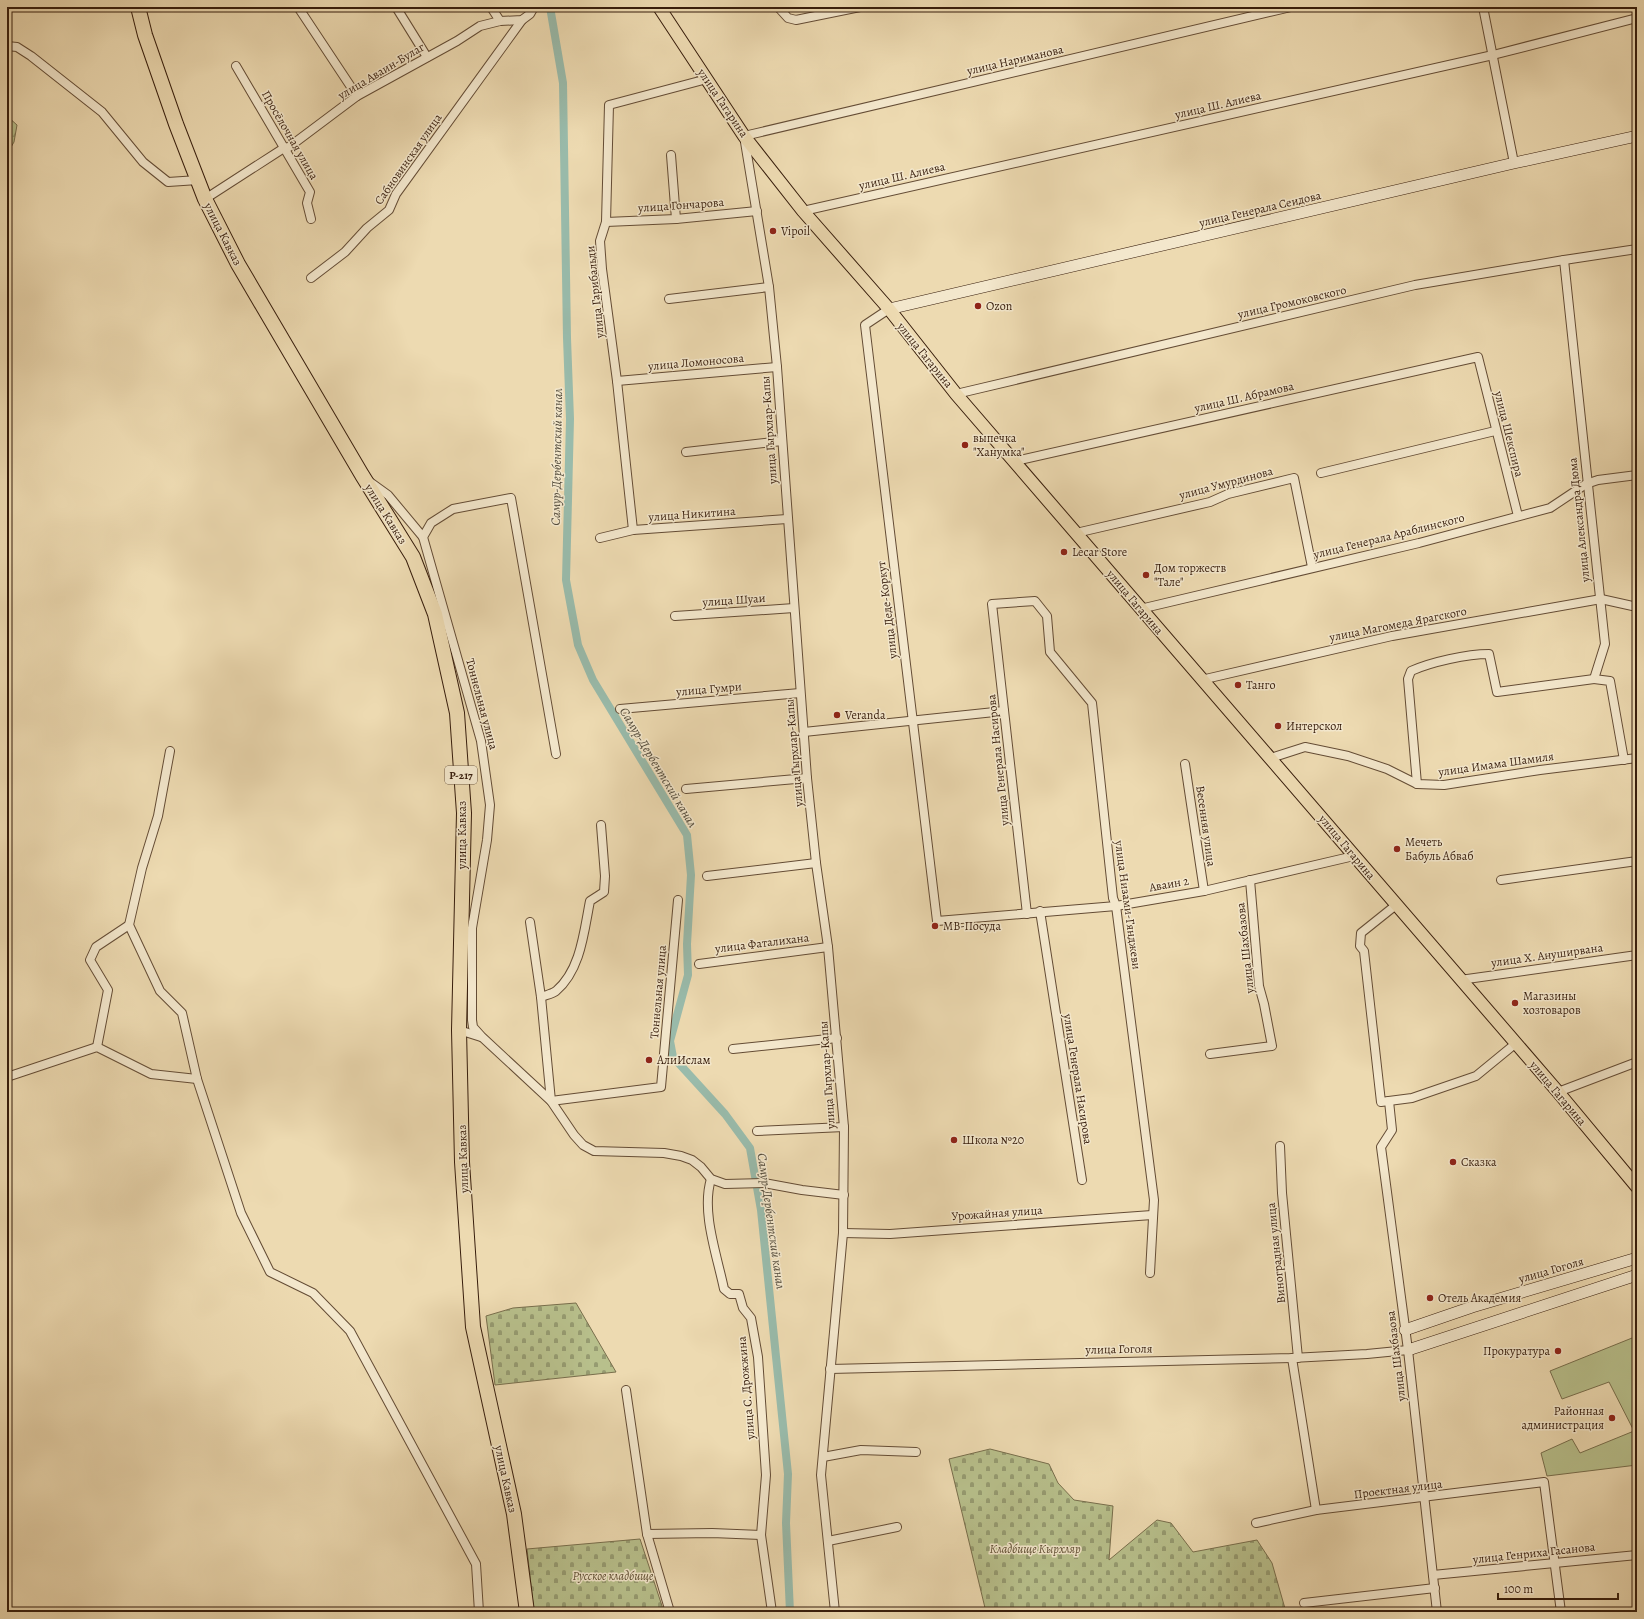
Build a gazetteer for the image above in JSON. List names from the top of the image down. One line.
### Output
{"streets":{"highway":["улица Кавказ","Р-217"],"main road":["улица Гагарина"],"street":["улица Нариманова","улица Аваин-Булаг","улица Ш. Алиева","Просёлочная улица","Сабновинская улица","улица Гончарова","улица Генерала Сеидова","улица Гарибальди","улица Громоковского","улица Ломоносова","улица Ш. Абрамова","улица Гырхлар-Капы","улица Шекспира","улица Умурдинова","улица Никитина","улица Александра Дюма","улица Генерала Араблинского","улица Шуаи","улица Деде-Коркут","улица Магомеда Ярагского","улица Гумри","Тоннельная улица","улица Генерала Насирова","улица Имама Шамиля","Весенняя улица","Аваин 2","улица Низами-Гянджеви","улица Фаталихана","улица Шахбазова","улица Х. Ануширвана","Урожайная улица","Виноградная улица","улица Гоголя","улица С. Дрожжина","Проектная улица","улица Генриха Гасанова"]},"crossings":[["улица Нариманова","улица Гагарина"],["улица Нариманова","улица Гырхлар-Капы"],["улица Аваин-Булаг","Просёлочная улица"],["улица Аваин-Булаг","Сабновинская улица"],["улица Аваин-Булаг","улица Кавказ"],["улица Гагарина","улица Ш. Алиева"],["улица Гагарина","улица Генерала Сеидова"],["улица Гагарина","улица Гарибальди"],["улица Гагарина","улица Громоковского"],["улица Гагарина","улица Ш. Абрамова"],["улица Гагарина","улица Гырхлар-Капы"],["улица Гагарина","улица Умурдинова"],["улица Гагарина","улица Генерала Араблинского"],["улица Гагарина","улица Деде-Коркут"],["улица Гагарина","улица Магомеда Ярагского"],["улица Гагарина","улица Имама Шамиля"],["улица Гагарина","Аваин 2"],["улица Гагарина","улица Шахбазова"],["улица Гагарина","улица Х. Ануширвана"],["улица Гончарова","улица Гарибальди"],["улица Гончарова","улица Гырхлар-Капы"],["улица Генерала Сеидова","улица Деде-Коркут"],["улица Гарибальди","улица Ломоносова"],["улица Гарибальди","улица Никитина"],["улица Громоковского","улица Александра Дюма"],["улица Ломоносова","улица Гырхлар-Капы"],["улица Ш. Абрамова","улица Шекспира"],["улица Гырхлар-Капы","улица Никитина"],["улица Гырхлар-Капы","улица Шуаи"],["улица Гырхлар-Капы","улица Гумри"],["улица Гырхлар-Капы","улица Фаталихана"],["улица Гырхлар-Капы","Урожайная улица"],["улица Гырхлар-Капы","улица Гоголя"],["улица Шекспира","улица Генерала Араблинского"],["улица Умурдинова","улица Генерала Араблинского"],["улица Александра Дюма","улица Генерала Араблинского"],["улица Александра Дюма","улица Магомеда Ярагского"],["улица Деде-Коркут","Аваин 2"],["улица Генерала Насирова","Аваин 2"],["улица Генерала Насирова","улица Низами-Гянджеви"],["Весенняя улица","Аваин 2"],["Аваин 2","улица Низами-Гянджеви"],["Аваин 2","улица Шахбазова"],["улица Низами-Гянджеви","Урожайная улица"],["улица Шахбазова","улица Гоголя"],["улица Шахбазова","Проектная улица"],["улица Шахбазова","улица Генриха Гасанова"],["Виноградная улица","улица Гоголя"],["Виноградная улица","Проектная улица"],["Проектная улица","улица Генриха Гасанова"]],"water":["Самур-Дербентский канал"],"parks":["Кладбище Кырхляр","Русское кладбище"],"places":["Vipoil","Ozon","выпечка \"Ханумка\"","Lecar Store","Дом торжеств \"Тале\"","Танго","Veranda","Интерскол","Мечеть Бабуль Абваб","МВ-Посуда","Магазины хозтоваров","АлиИслам","Школа №20","Сказка","Отель Академия","Прокуратура","Районная администрация"],"scale_bar":"100 m"}
